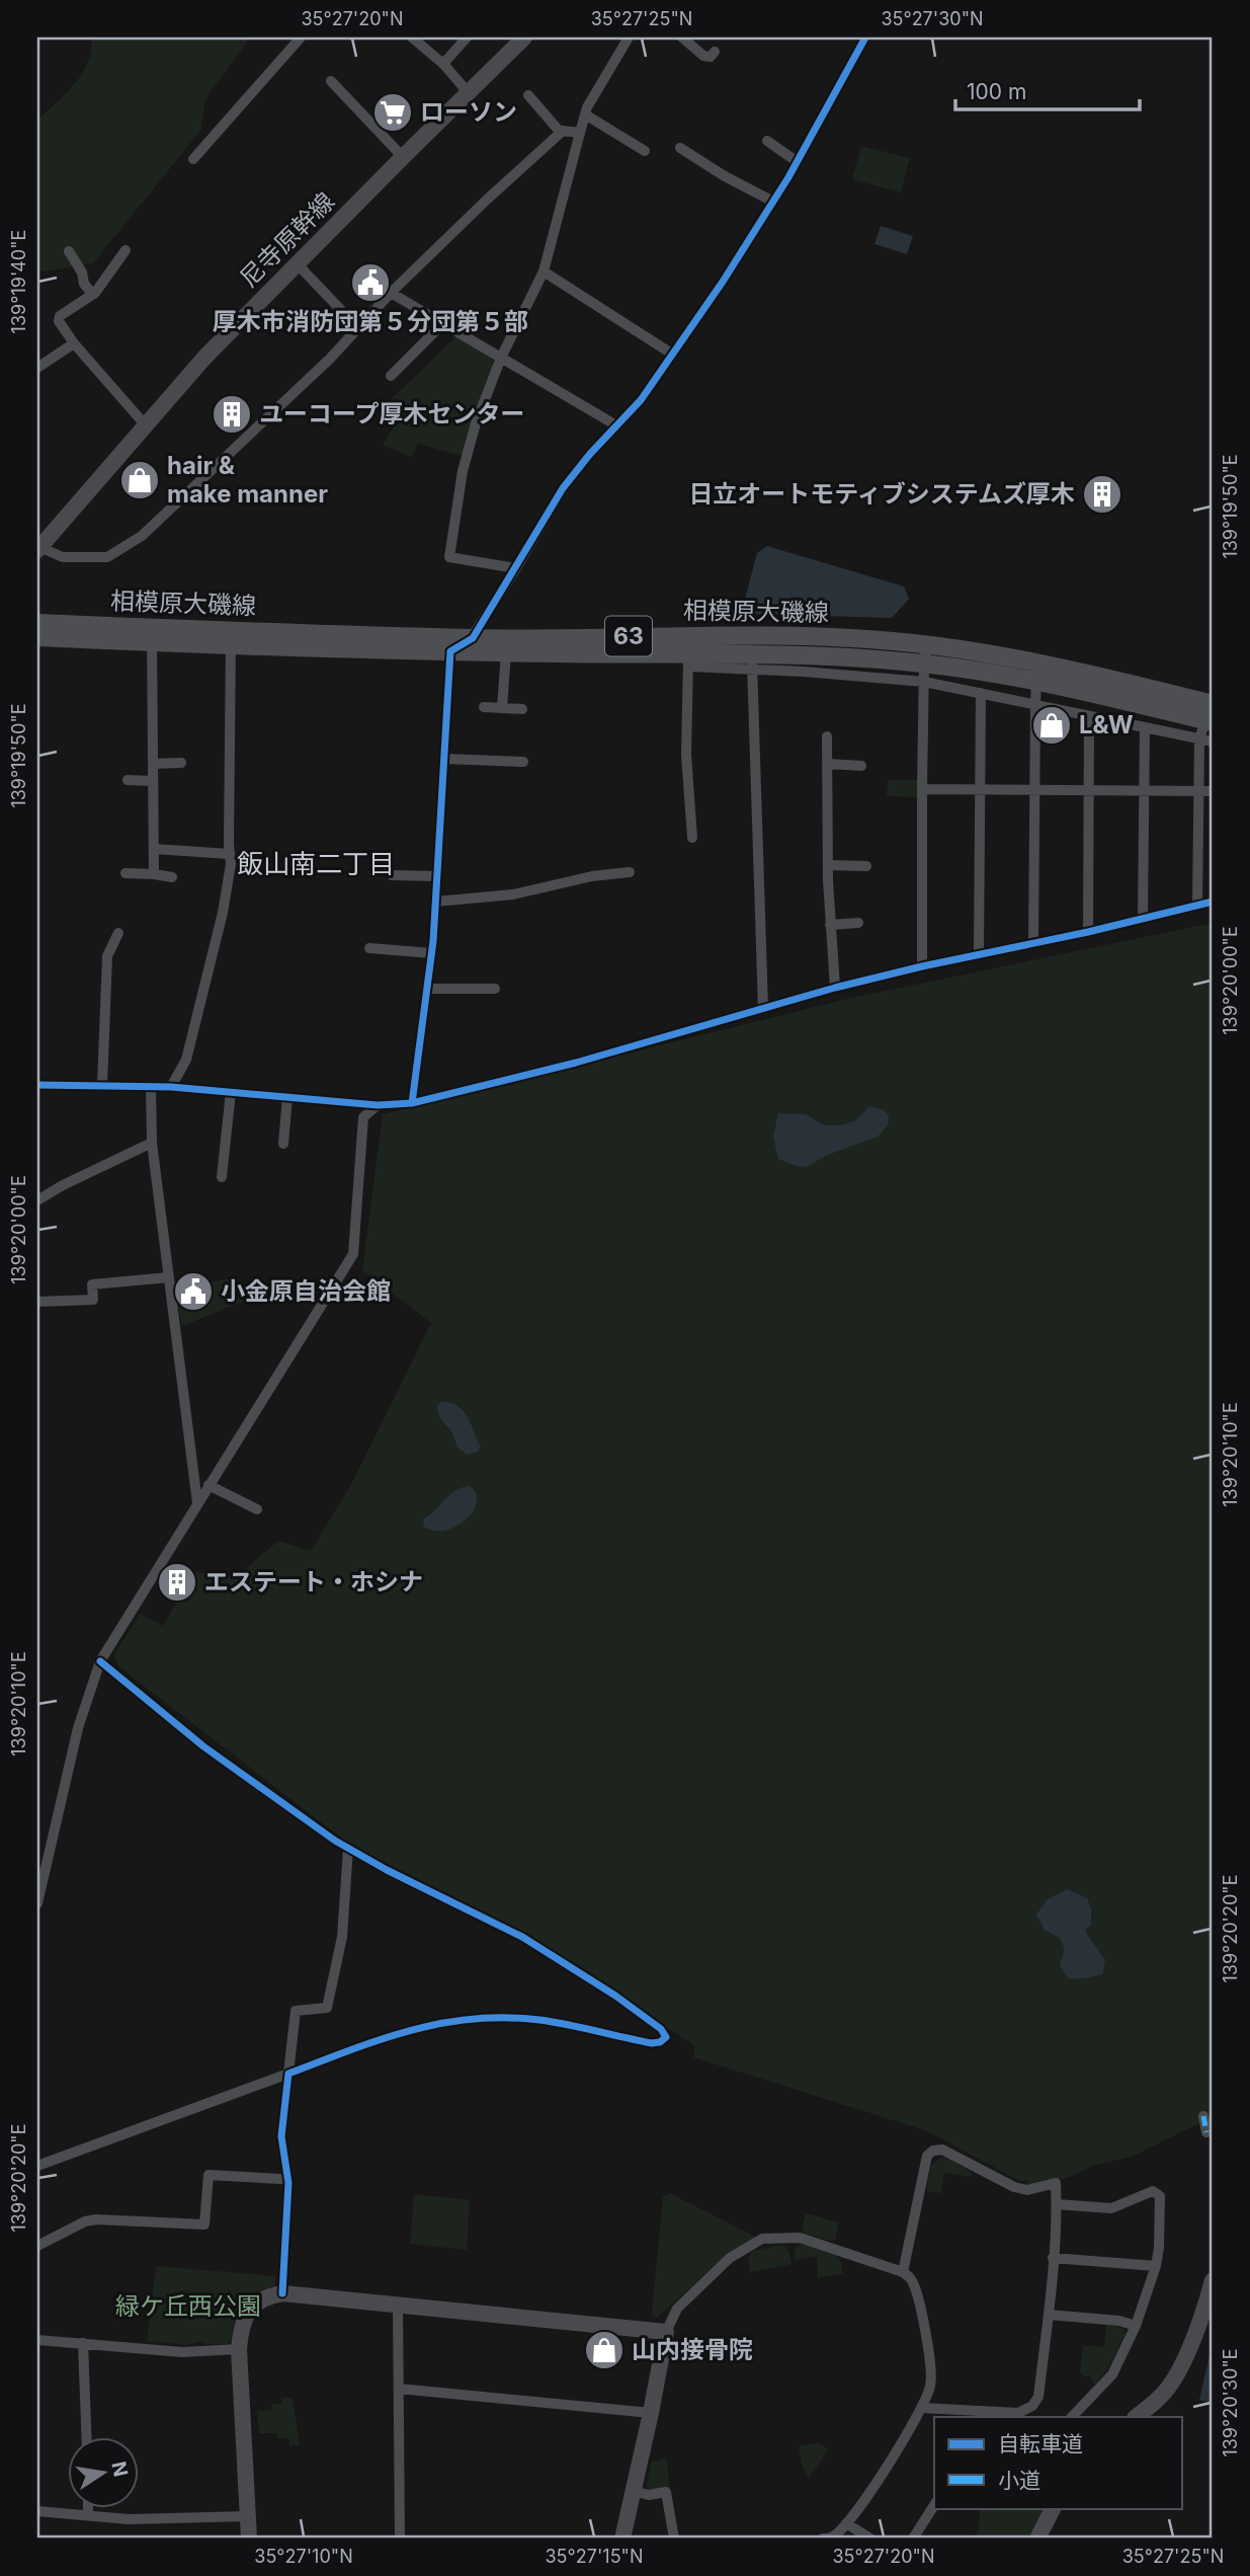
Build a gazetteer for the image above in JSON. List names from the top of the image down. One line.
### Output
{"streets":{"main road":["相模原大磯線","63"],"street":["尼寺原幹線"]},"districts":["飯山南二丁目"],"parks":["緑ケ丘西公園"],"places":{"supermarket":["ローソン"],"public building":["厚木市消防団第５分団第５部","小金原自治会館"],"building":["ユーコープ厚木センター","日立オートモティブシステムズ厚木","エステート・ホシナ"],"shop":["hair & make manner","L&W","山内接骨院"]},"legend":["自転車道","小道"],"scale_bar":"100 m","north":"right","coordinates":["35°27'20\"N","35°27'25\"N","35°27'30\"N","139°19'40\"E","139°19'50\"E","139°20'00\"E","139°20'10\"E","139°20'20\"E","139°20'30\"E","35°27'10\"N","35°27'15\"N"]}
